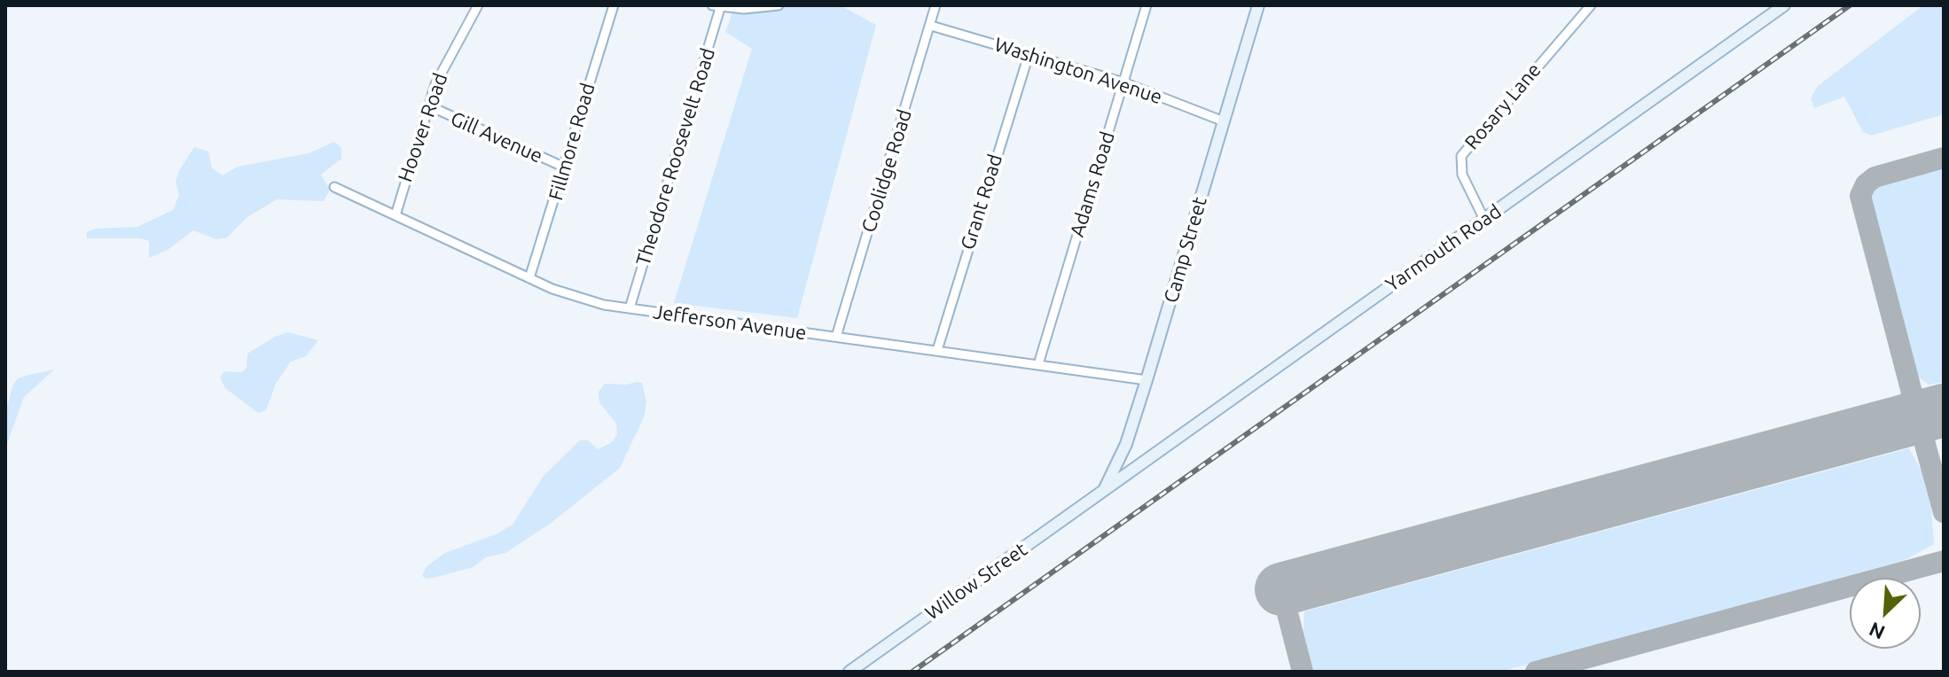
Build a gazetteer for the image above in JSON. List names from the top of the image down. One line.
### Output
{"streets":{"main road":["Yarmouth Road","Camp Street","Willow Street"],"street":["Washington Avenue","Rosary Lane","Hoover Road","Gill Avenue","Fillmore Road","Theodore Roosevelt Road","Coolidge Road","Adams Road","Grant Road","Jefferson Avenue"]},"crossings":[["Washington Avenue","Coolidge Road"],["Washington Avenue","Adams Road"],["Washington Avenue","Grant Road"],["Washington Avenue","Camp Street"],["Rosary Lane","Yarmouth Road"],["Hoover Road","Gill Avenue"],["Hoover Road","Jefferson Avenue"],["Gill Avenue","Fillmore Road"],["Fillmore Road","Jefferson Avenue"],["Theodore Roosevelt Road","Jefferson Avenue"],["Coolidge Road","Jefferson Avenue"],["Adams Road","Jefferson Avenue"],["Grant Road","Jefferson Avenue"],["Yarmouth Road","Camp Street"],["Yarmouth Road","Willow Street"],["Camp Street","Jefferson Avenue"],["Camp Street","Willow Street"]],"north":"bottom left"}
